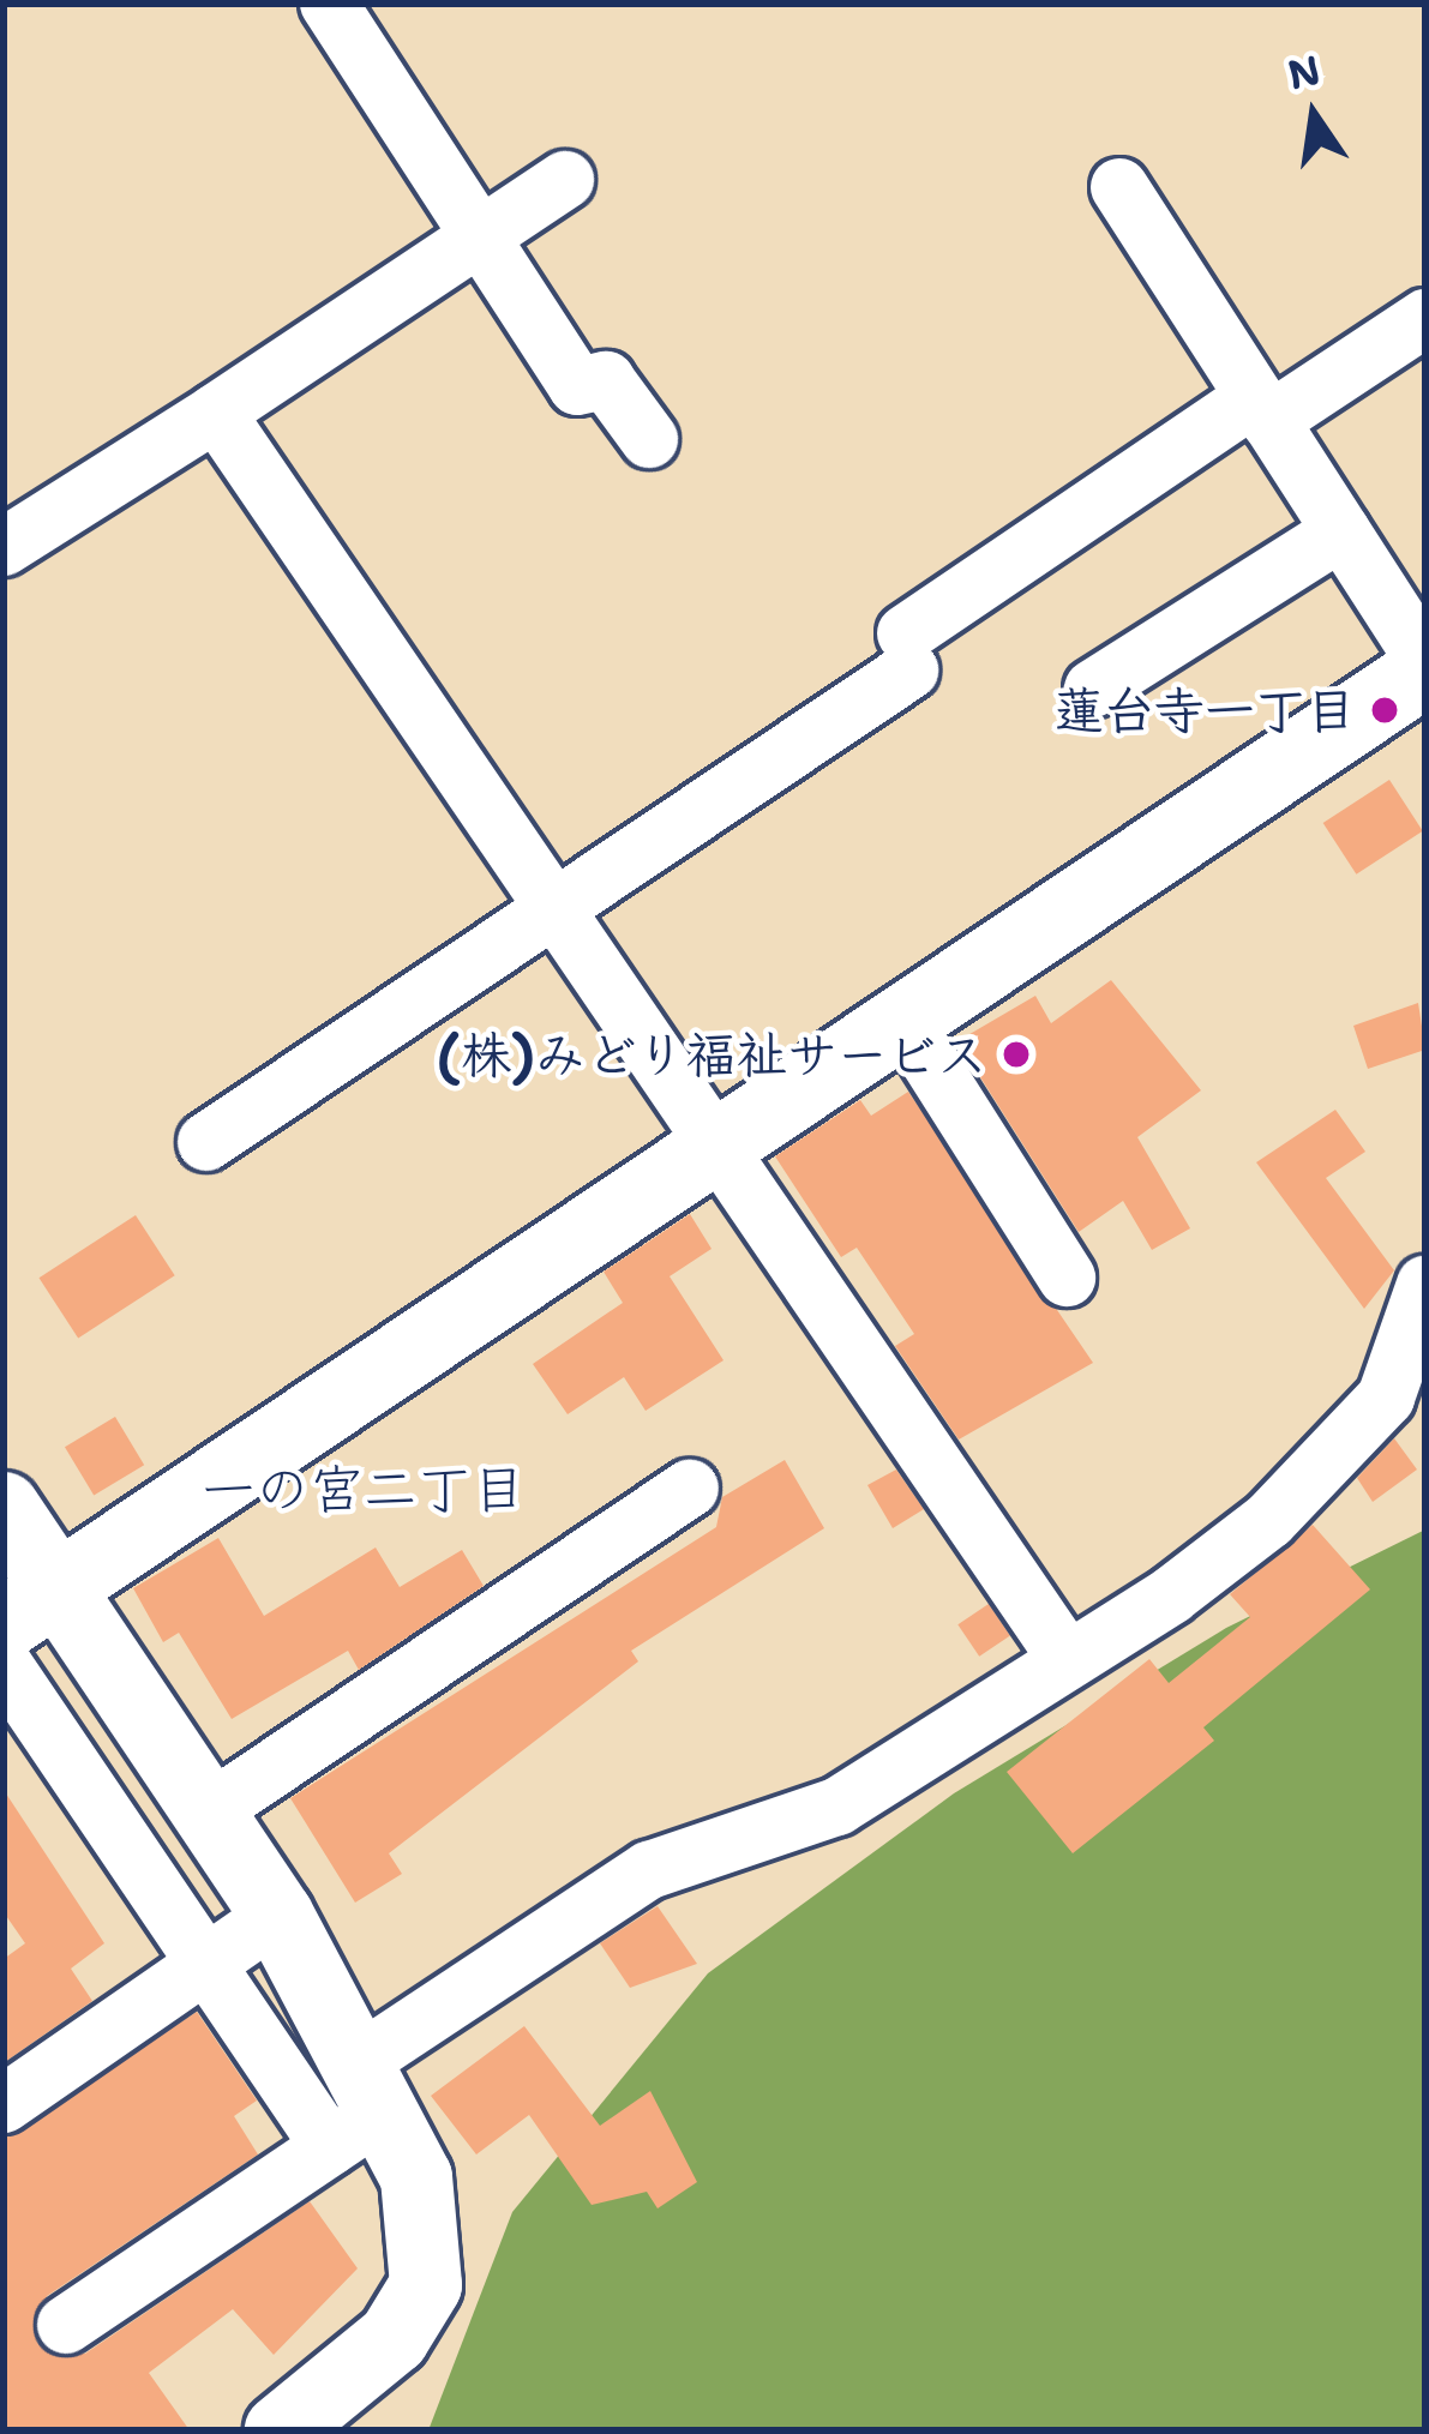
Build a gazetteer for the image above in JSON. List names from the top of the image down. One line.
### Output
{"districts":["一の宮二丁目"],"places":["蓮台寺一丁目","(株)みどり福祉サービス"],"north":"top"}
